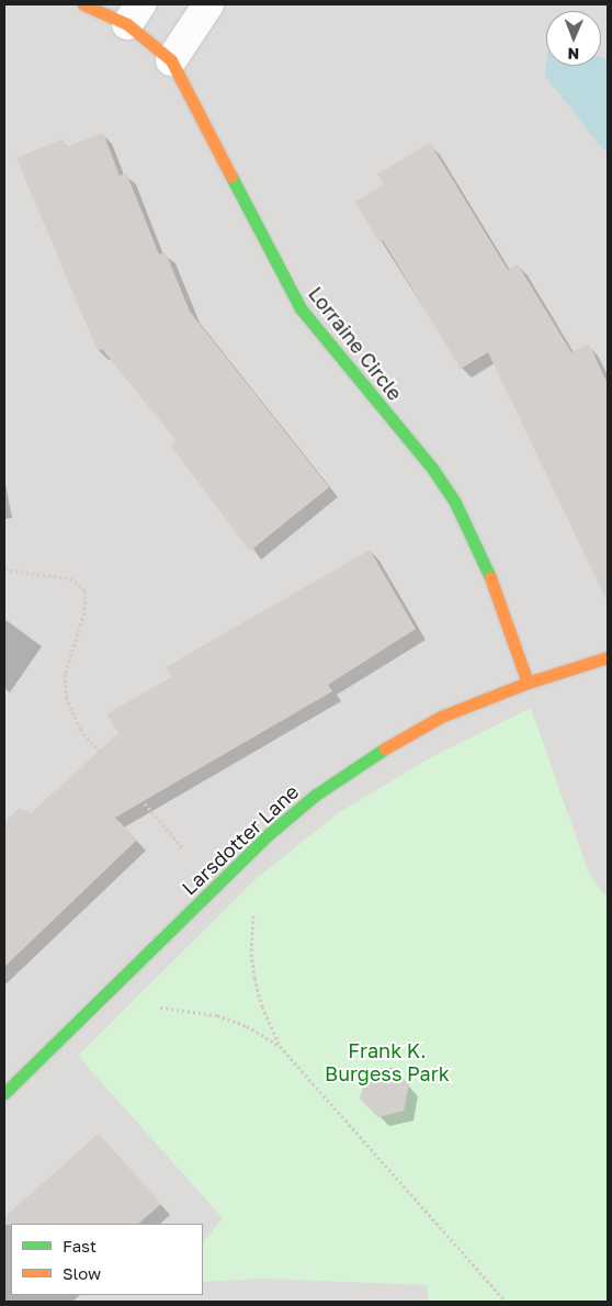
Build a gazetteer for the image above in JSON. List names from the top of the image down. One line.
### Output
{"streets":{"street":["Lorraine Circle","Larsdotter Lane"]},"crossings":[["Lorraine Circle","Larsdotter Lane"]],"parks":["Frank K. Burgess Park"],"legend":["Fast","Slow"],"north":"bottom"}
